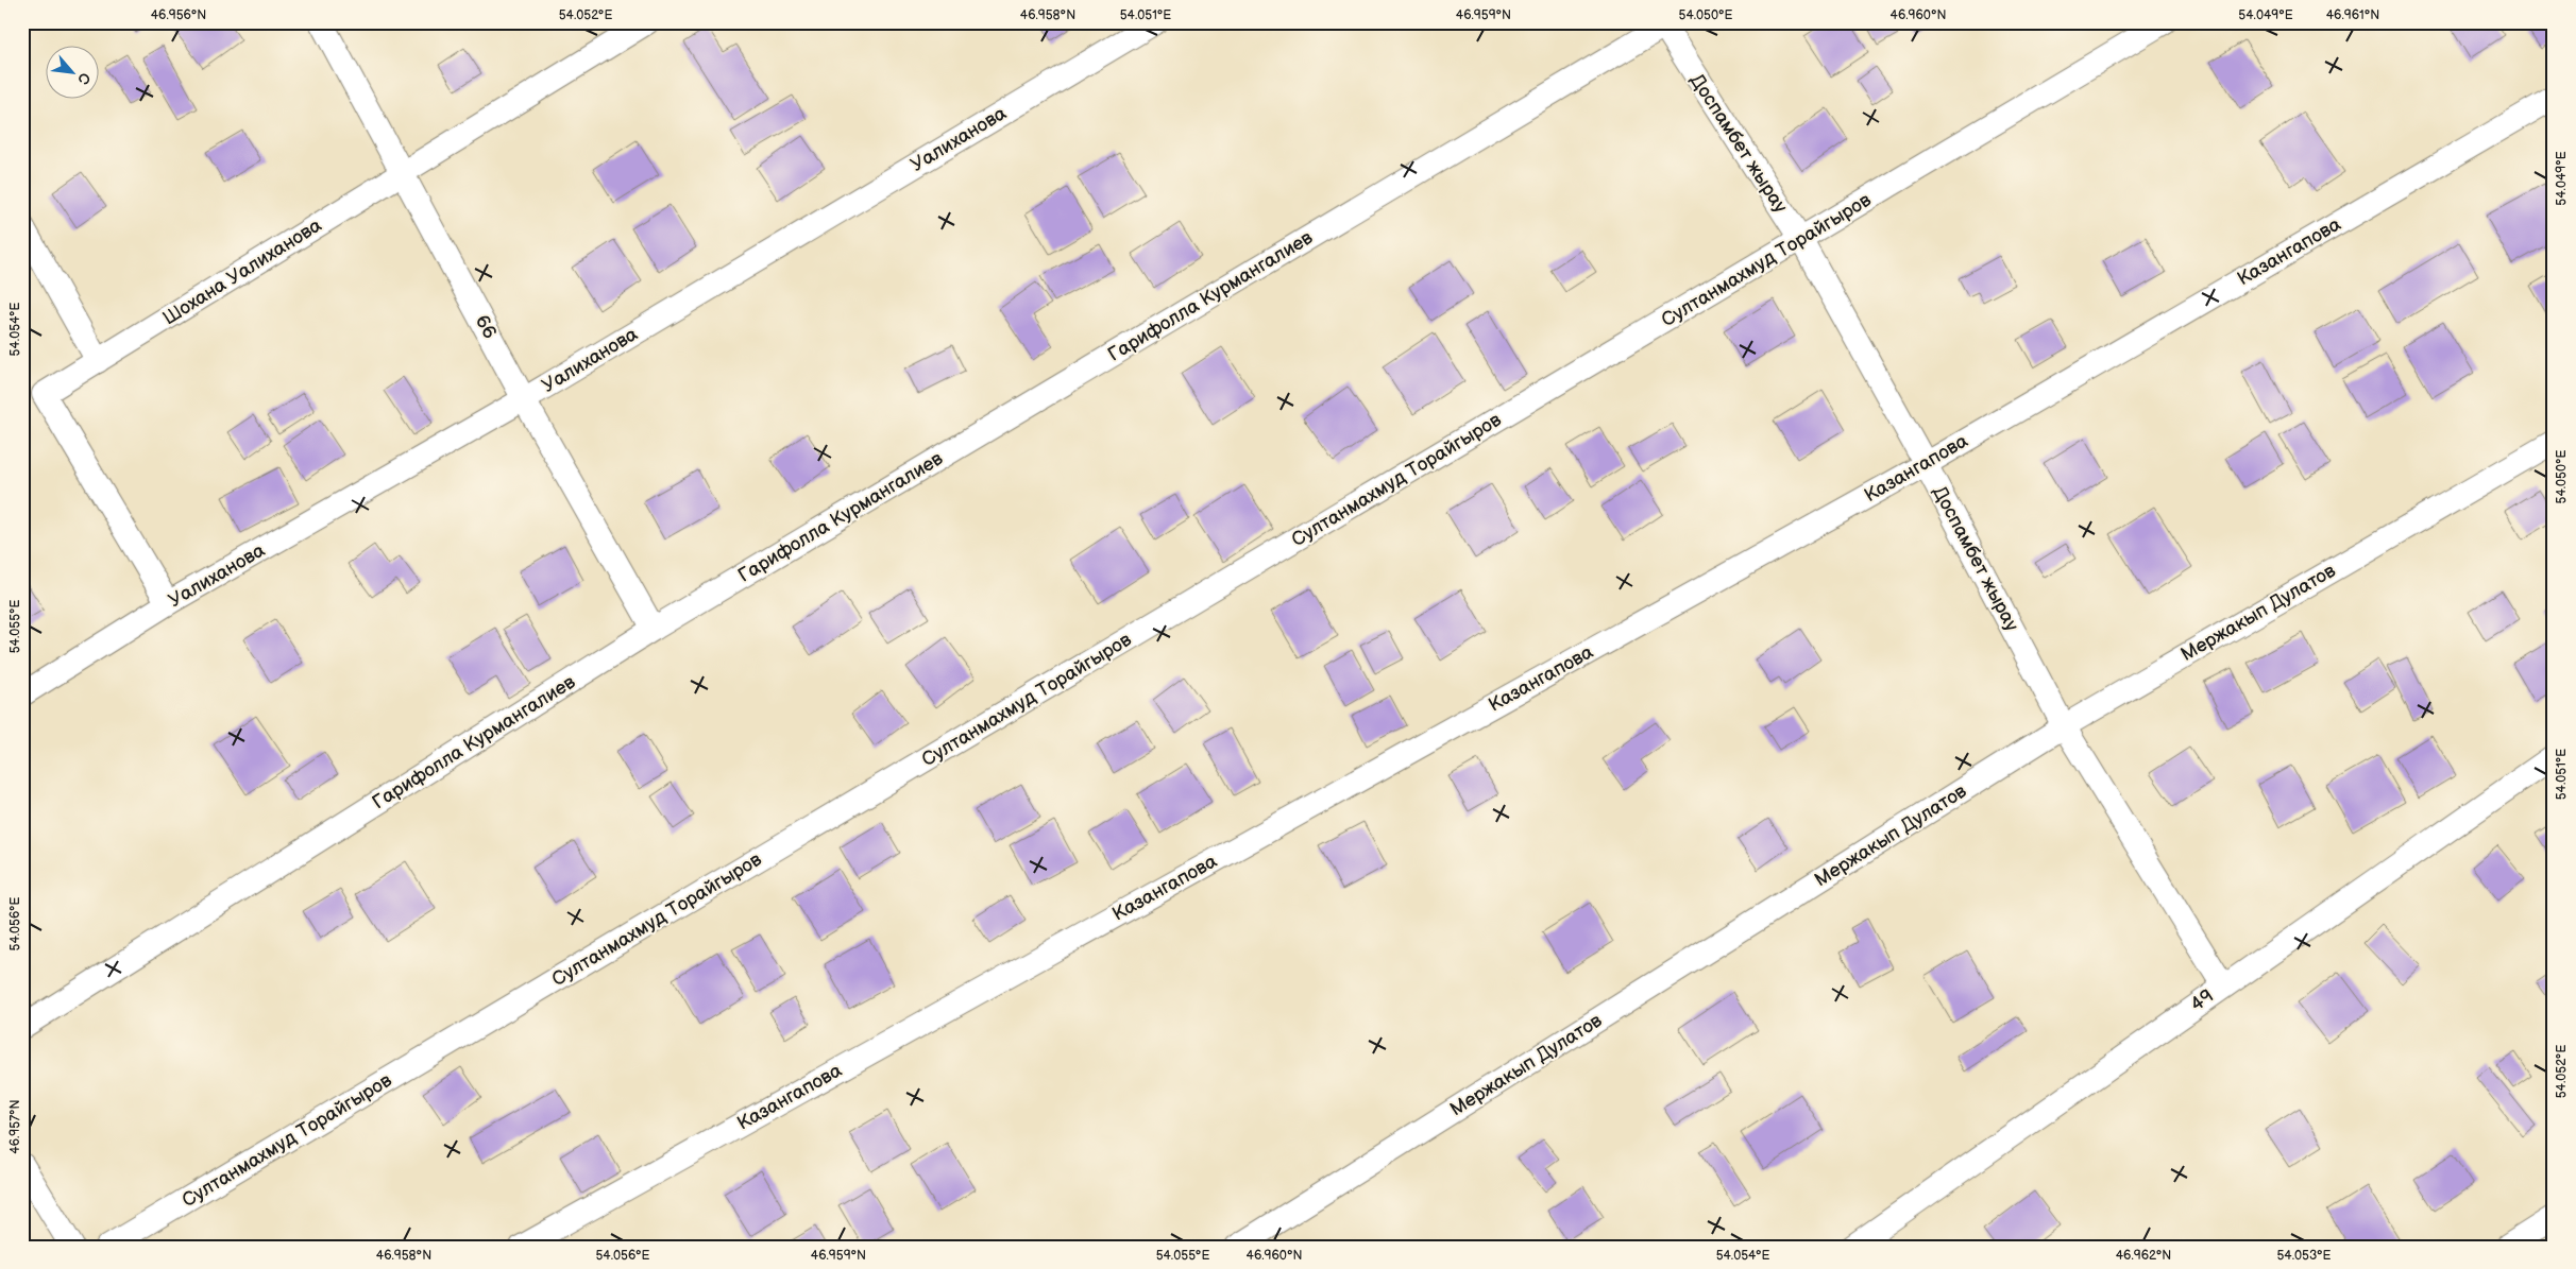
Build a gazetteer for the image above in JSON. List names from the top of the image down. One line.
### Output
{"streets":{"street":["Уалиханова","Доспамбет жырау","Казангапова","Султанмахмуд Торайгыров","Шохана Уалиханова","Гарифолла Курмангалиев","66","Мержакып Дулатов","49"]},"crossings":[["Уалиханова","Шохана Уалиханова"],["Уалиханова","66"],["Доспамбет жырау","Казангапова"],["Доспамбет жырау","Султанмахмуд Торайгыров"],["Доспамбет жырау","Гарифолла Курмангалиев"],["Доспамбет жырау","Мержакып Дулатов"],["Доспамбет жырау","49"],["Шохана Уалиханова","66"],["Гарифолла Курмангалиев","66"]],"north":"bottom right","coordinates":["46.956°N","54.052°E","46.958°N","54.051°E","46.959°N","54.050°E","46.960°N","54.049°E","46.961°N","54.054°E","54.055°E","54.056°E","46.957°N","46.962°N","54.053°E"]}
